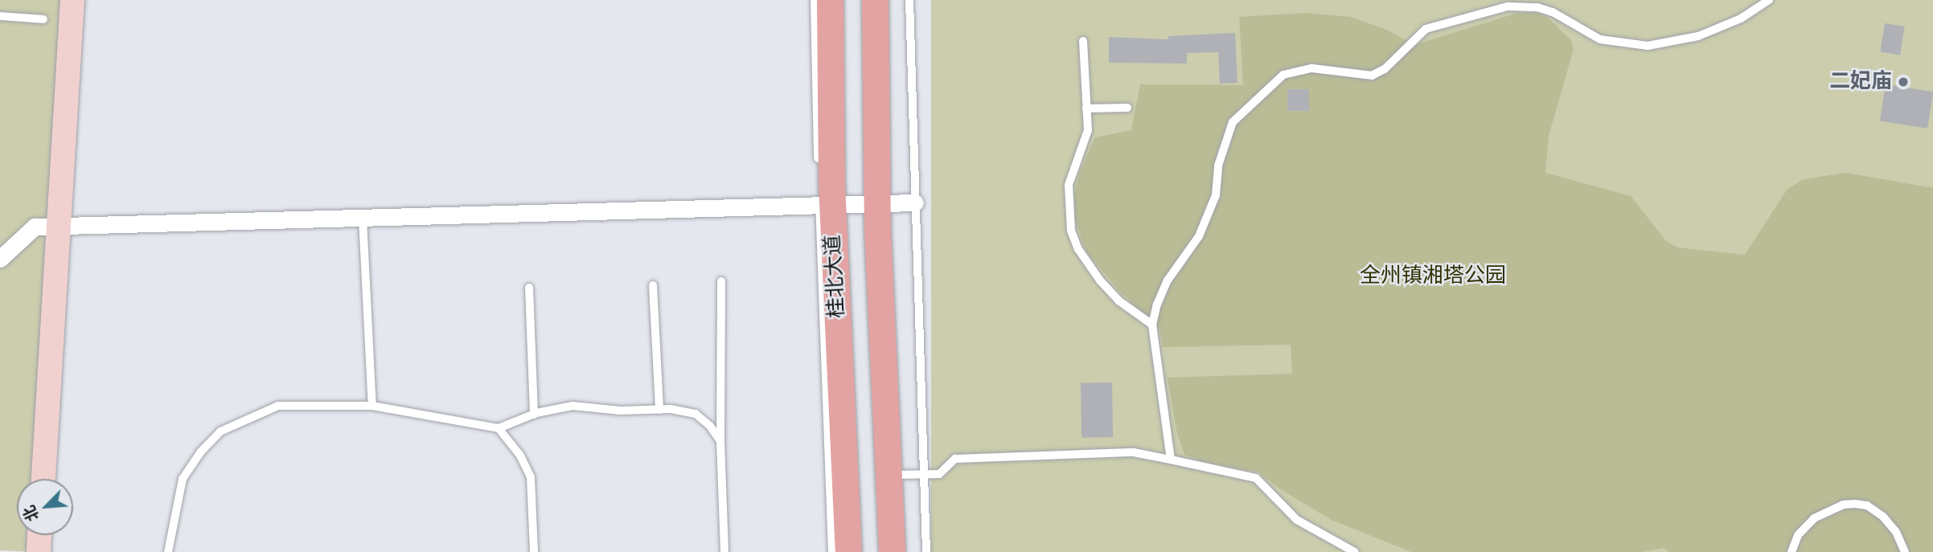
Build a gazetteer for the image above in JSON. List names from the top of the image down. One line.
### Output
{"streets":{"main road":["桂北大道"]},"parks":["全州镇湘塔公园"],"places":["二妃庙"],"north":"bottom left"}
